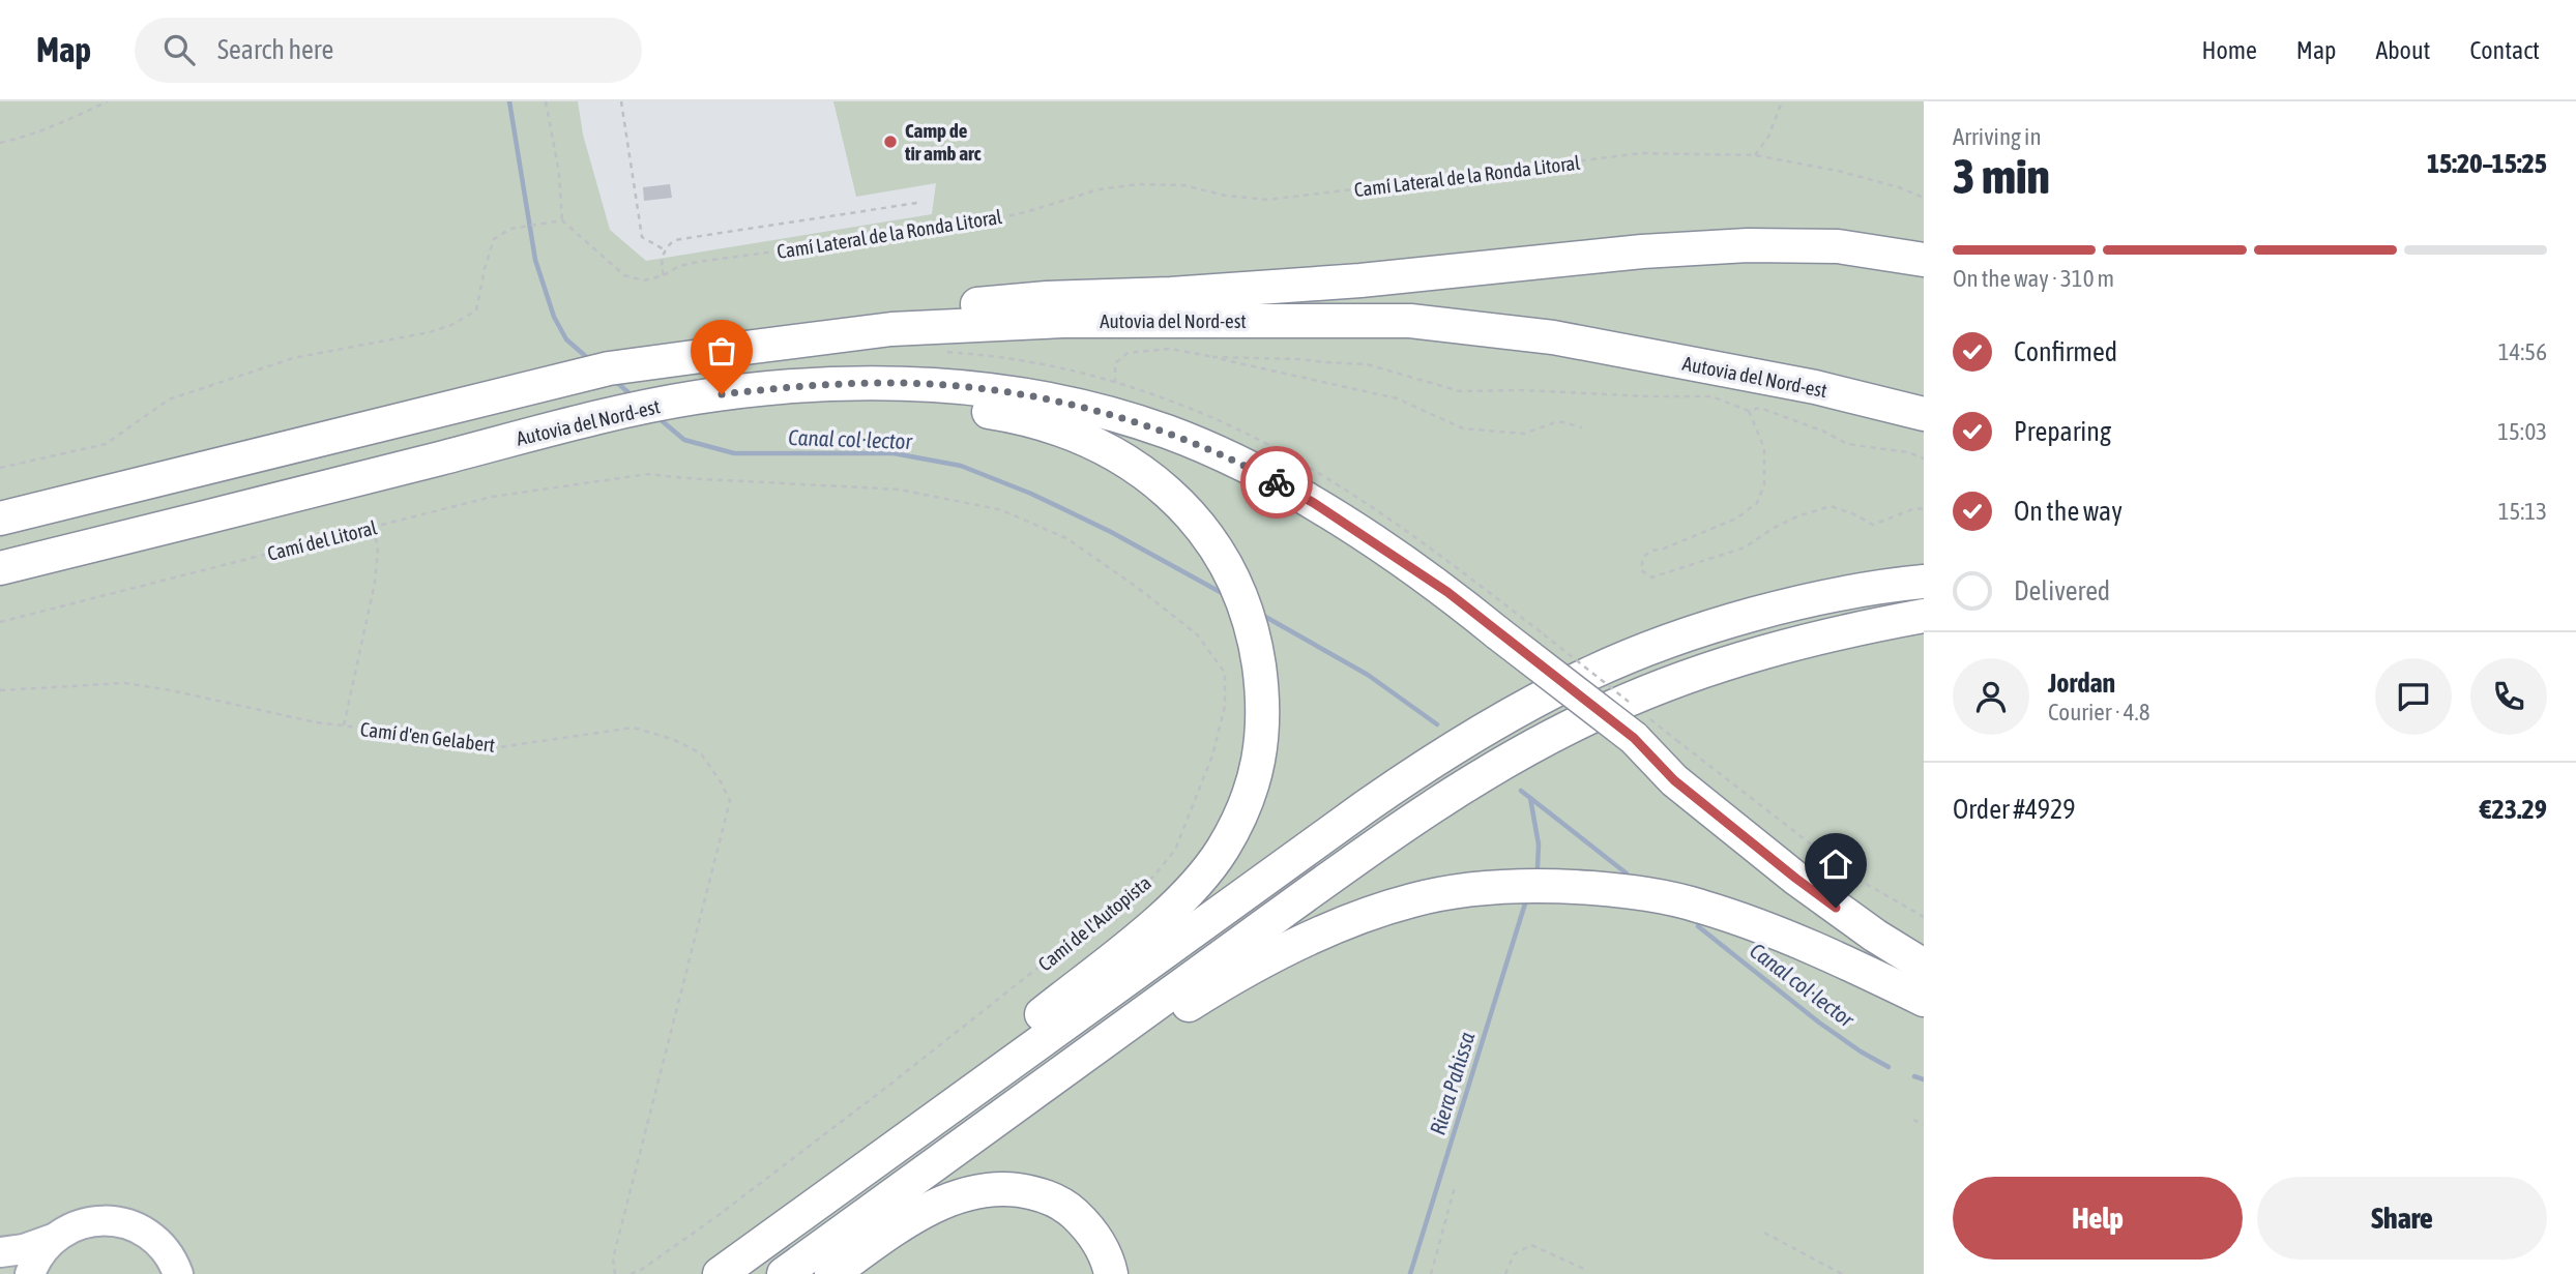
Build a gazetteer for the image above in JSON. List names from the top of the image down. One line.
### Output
{"streets":{"highway":["Autovia del Nord-est"],"path":["Camí Lateral de la Ronda Litoral","Camí del Litoral","Camí d'en Gelabert","Camí de l'Autopista"]},"crossings":[["Camí del Litoral","Camí de l'Autopista"]],"water":["Canal col·lector","Riera Pahissa"],"places":["Camp de tir amb arc"],"page":{"header":"Map","search":"Search here","nav":["Home","Map","About","Contact"],"heading":["3 min","Arriving in","15:20–15:25"],"panel":["Jordan","Courier · 4.8","Order #4929","€23.29"],"bar":"On the way · 310 m","list":[["Confirmed","14:56"],["Preparing","15:03"],["On the way","15:13"],"Delivered"],"buttons":["Help","Share"]}}
